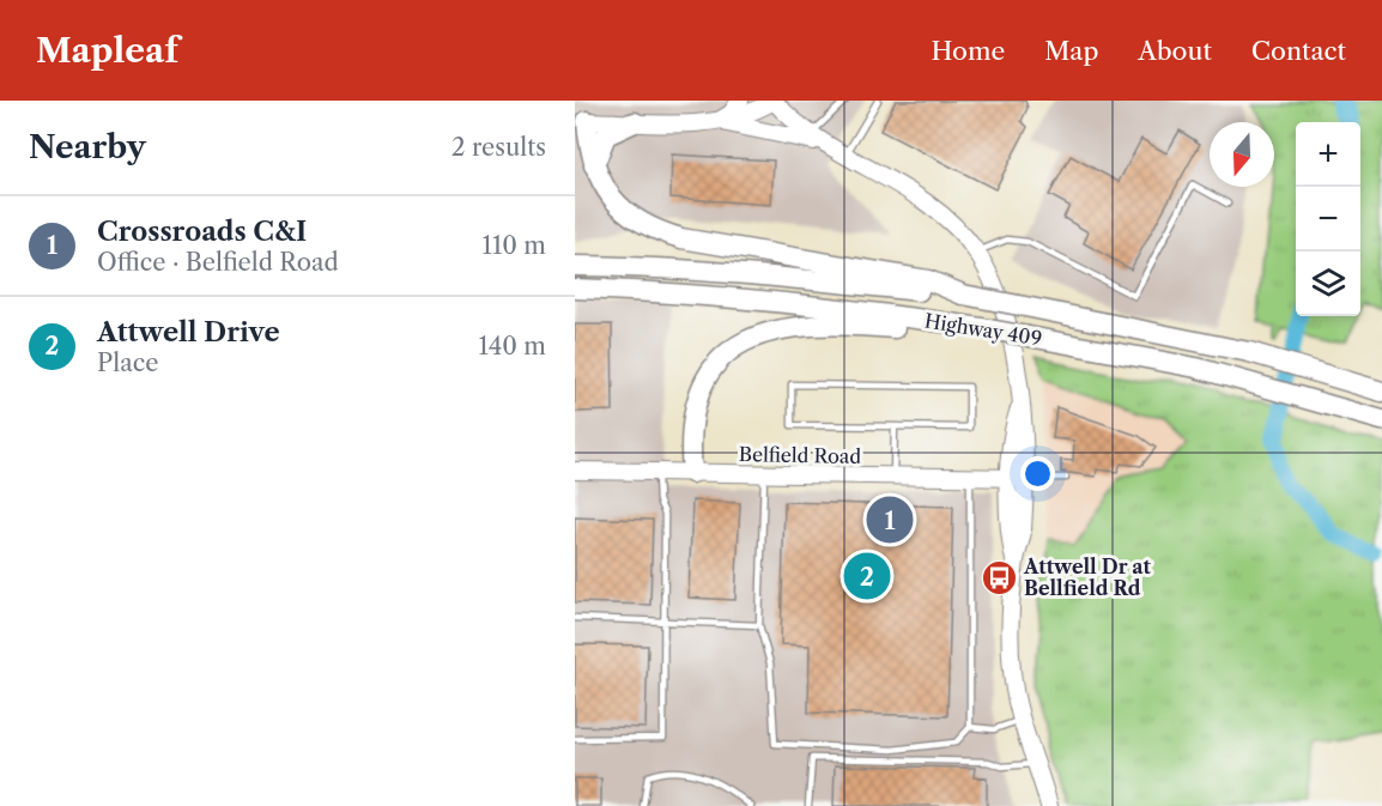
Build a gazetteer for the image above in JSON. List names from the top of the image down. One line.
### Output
{"streets":{"highway":["Highway 409"],"street":["Belfield Road"]},"places":{"bus stop":["Attwell Dr at Bellfield Rd"]},"north":"bottom","page":{"header":"Mapleaf","nav":["Home","Map","About","Contact"],"heading":["Nearby","2 results"],"map_buttons":["+","−"],"list":[{"mark":"1","name":"Crossroads C&I","note":"Office · Belfield Road","value":"110 m"},{"mark":"2","name":"Attwell Drive","note":"Place","value":"140 m"}],"pins":["1","2"]}}
